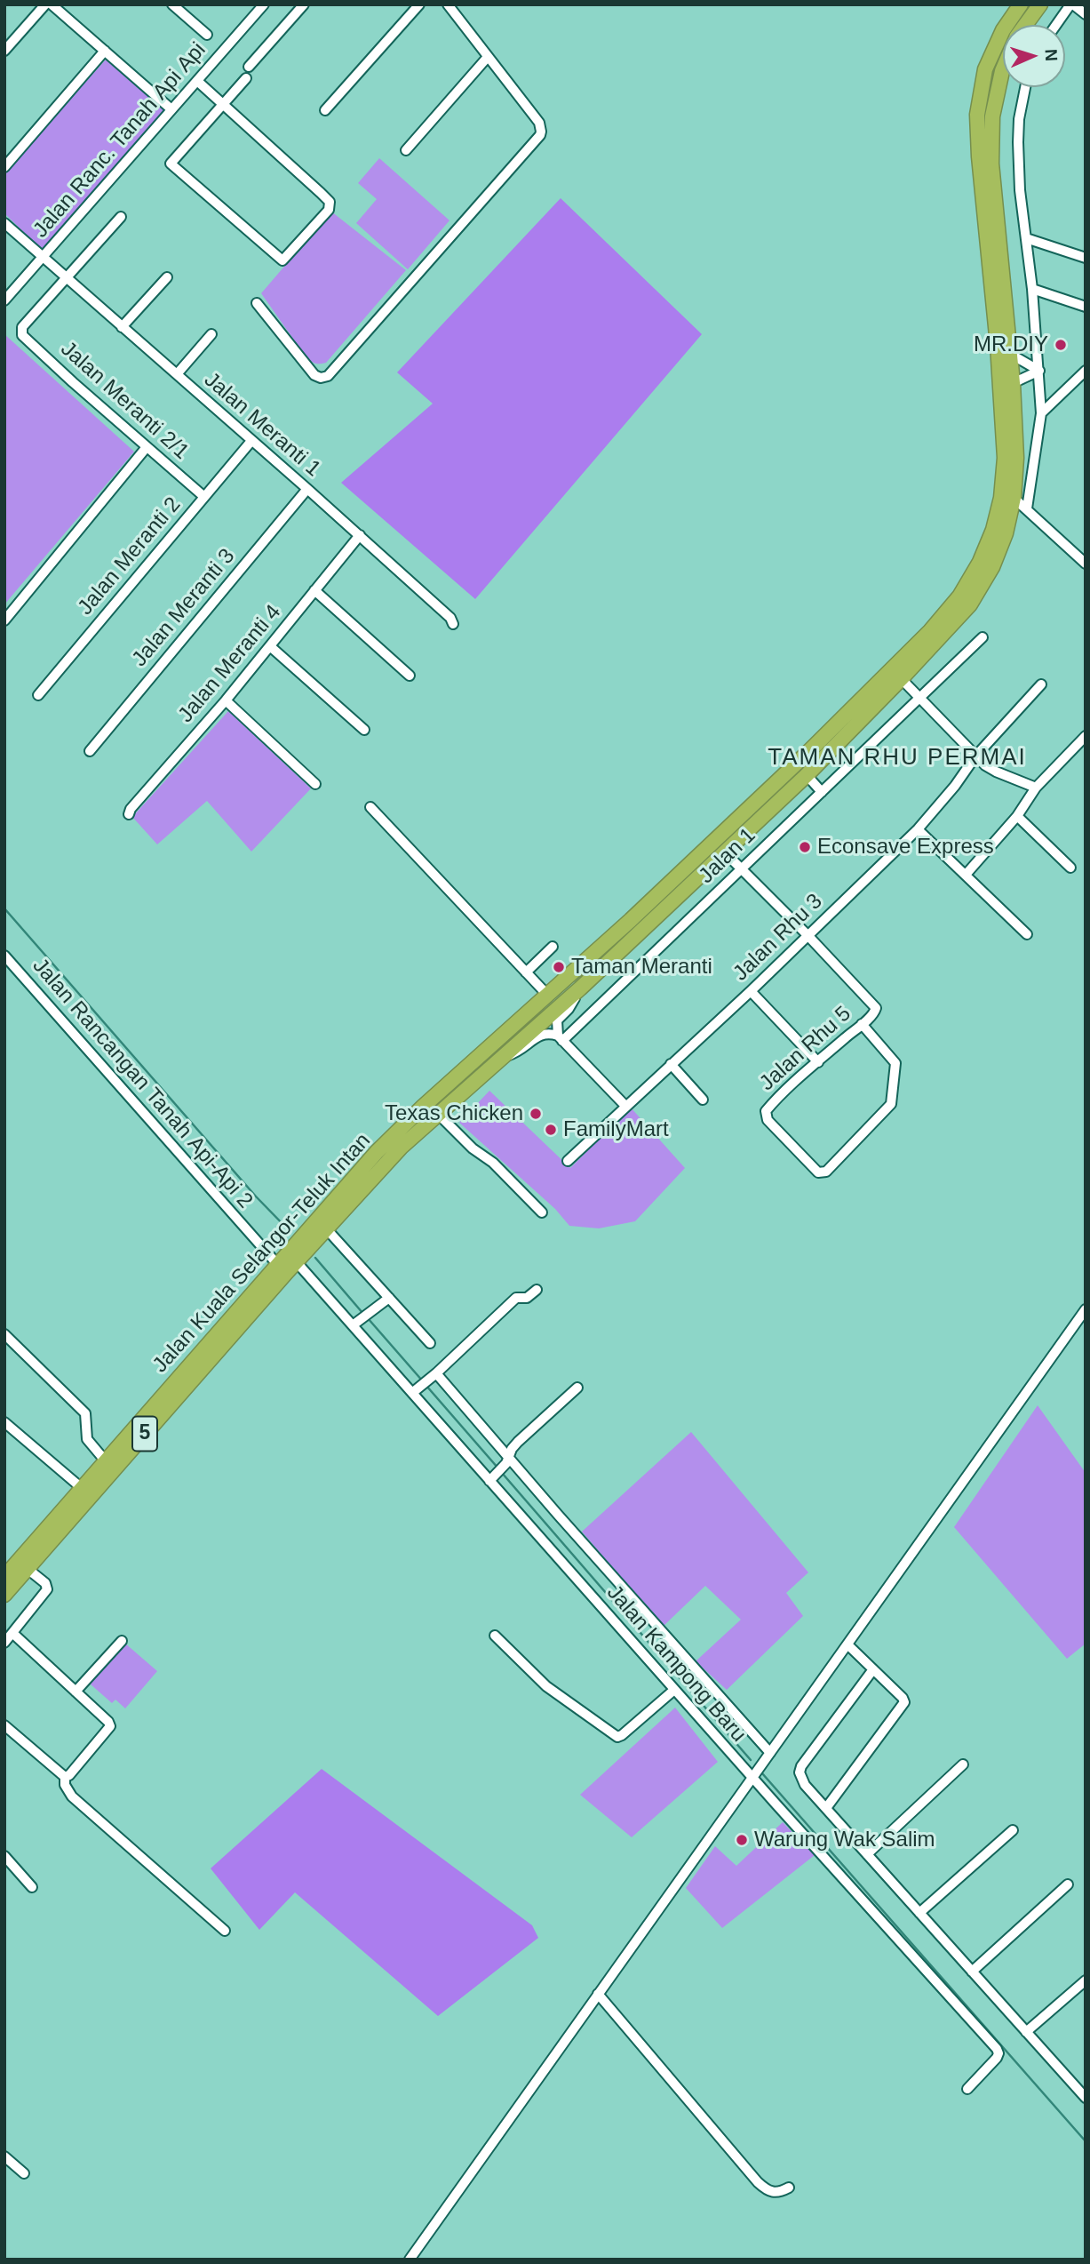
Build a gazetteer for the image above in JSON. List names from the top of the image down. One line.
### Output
{"streets":{"highway":["Jalan Kuala Selangor-Teluk Intan","5"],"street":["Jalan Ranc. Tanah Api Api","Jalan Meranti 2/1","Jalan Meranti 1","Jalan Meranti 2","Jalan Meranti 3","Jalan Meranti 4","Jalan 1","Jalan Rhu 3","Jalan Rhu 5","Jalan Rancangan Tanah Api-Api 2","Jalan Kampong Baru"]},"crossings":[["Jalan Ranc. Tanah Api Api","Jalan Meranti 1"],["Jalan Meranti 2/1","Jalan Meranti 1"],["Jalan Meranti 2/1","Jalan Meranti 2"],["Jalan Meranti 1","Jalan Meranti 2"],["Jalan Meranti 1","Jalan Meranti 3"],["Jalan Meranti 1","Jalan Meranti 4"],["Jalan Rhu 3","Jalan Rhu 5"],["Jalan Rancangan Tanah Api-Api 2","Jalan Kuala Selangor-Teluk Intan"],["Jalan Kuala Selangor-Teluk Intan","Jalan Kampong Baru"]],"districts":["TAMAN RHU PERMAI"],"places":["MR.DIY","Econsave Express","Taman Meranti","Texas Chicken","FamilyMart","Warung Wak Salim"],"north":"right"}
